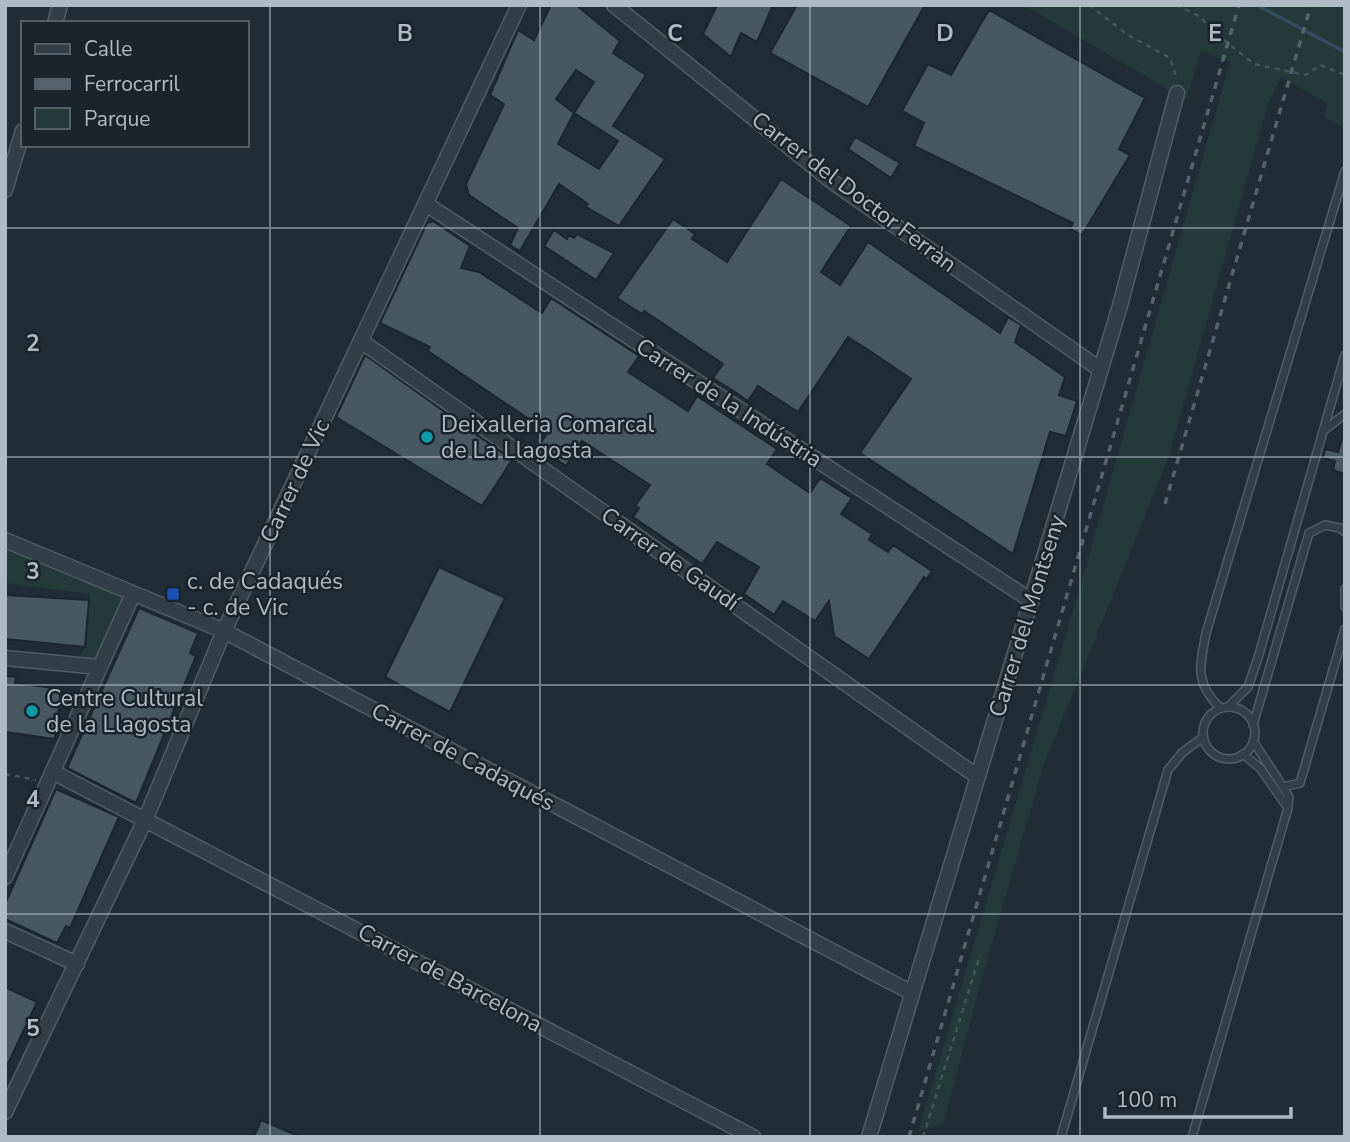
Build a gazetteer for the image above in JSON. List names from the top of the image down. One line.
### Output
{"streets":{"street":["Carrer del Doctor Ferràn","Carrer de la Indústria","Carrer de Vic","Carrer de Gaudí","Carrer del Montseny","Carrer de Cadaqués","Carrer de Barcelona"]},"crossings":[["Carrer del Doctor Ferràn","Carrer del Montseny"],["Carrer de la Indústria","Carrer de Vic"],["Carrer de la Indústria","Carrer del Montseny"],["Carrer de Vic","Carrer de Gaudí"],["Carrer de Vic","Carrer de Cadaqués"],["Carrer de Vic","Carrer de Barcelona"],["Carrer de Gaudí","Carrer del Montseny"],["Carrer del Montseny","Carrer de Cadaqués"]],"places":{"other":["Deixalleria Comarcal de La Llagosta","Centre Cultural de la Llagosta"],"transit":["c. de Cadaqués - c. de Vic"]},"legend":["Calle","Ferrocarril","Parque"],"scale_bar":"100 m","grid":{"columns":["B","C","D","E"],"rows":["2","3","4","5"]}}
